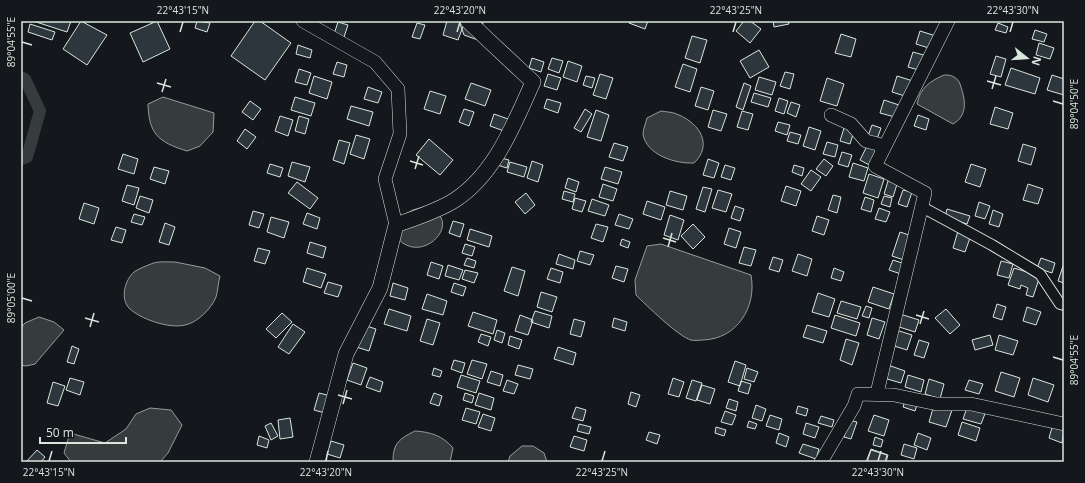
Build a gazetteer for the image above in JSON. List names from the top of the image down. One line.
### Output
{"scale_bar":"50 m","north":"right","coordinates":["22°43'15\"N","22°43'20\"N","22°43'25\"N","22°43'30\"N","89°04'55\"E","89°04'50\"E","89°05'00\"E"]}
